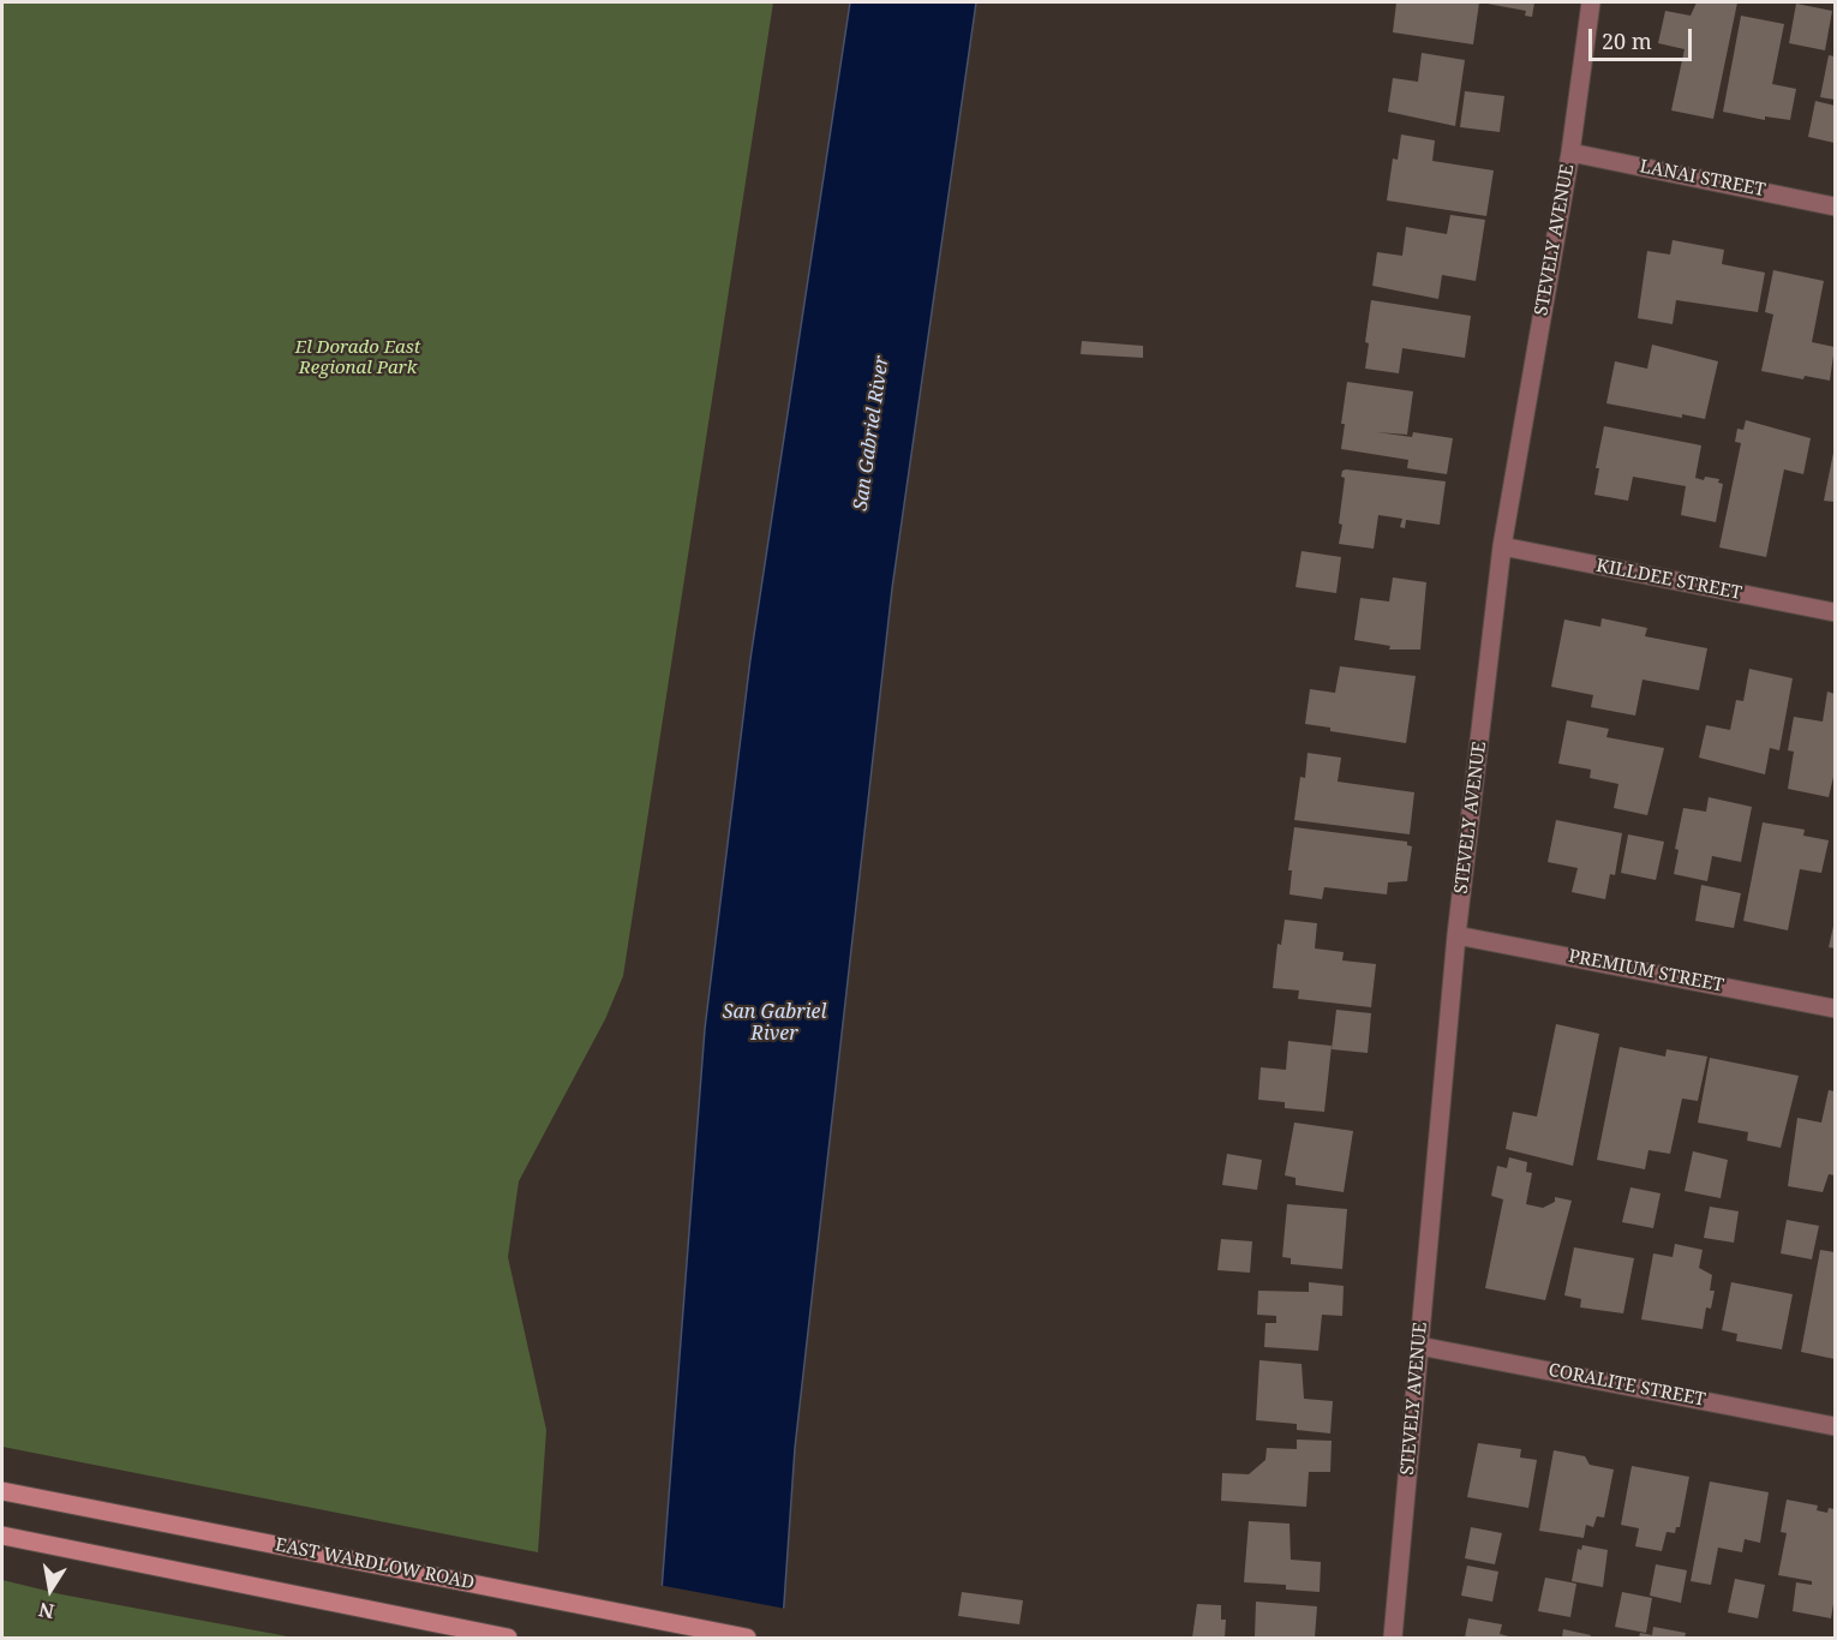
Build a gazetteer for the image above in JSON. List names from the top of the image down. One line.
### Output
{"streets":{"main road":["EAST WARDLOW ROAD"],"street":["LANAI STREET","STEVELY AVENUE","KILLDEE STREET","PREMIUM STREET","CORALITE STREET"]},"crossings":[["LANAI STREET","STEVELY AVENUE"],["STEVELY AVENUE","KILLDEE STREET"],["STEVELY AVENUE","PREMIUM STREET"],["STEVELY AVENUE","CORALITE STREET"]],"water":["San Gabriel River"],"parks":["El Dorado East Regional Park"],"scale_bar":"20 m","north":"bottom"}
